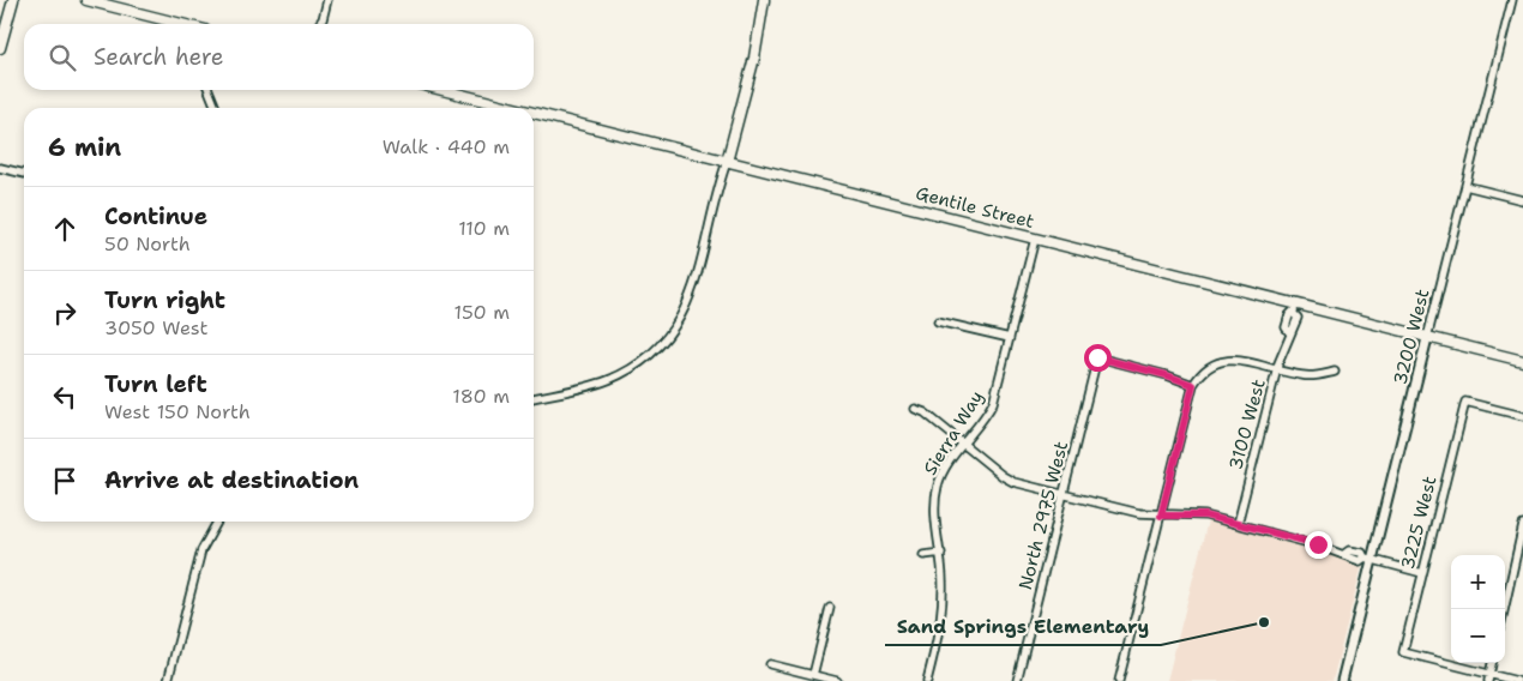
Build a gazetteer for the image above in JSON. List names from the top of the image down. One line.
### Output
{"streets":{"main road":["Gentile Street"],"street":["3200 West","3100 West","Sierra Way","North 2975 West","3225 West"]},"crossings":[["Gentile Street","3200 West"],["Gentile Street","3100 West"],["Gentile Street","Sierra Way"]],"places":["Sand Springs Elementary"],"page":{"search":"Search here","heading":["6 min","Walk · 440 m"],"list":[["Continue","50 North","110 m"],["Turn right","3050 West","150 m"],["Turn left","West 150 North","180 m"],"Arrive at destination"],"map_buttons":["+","−"]}}
